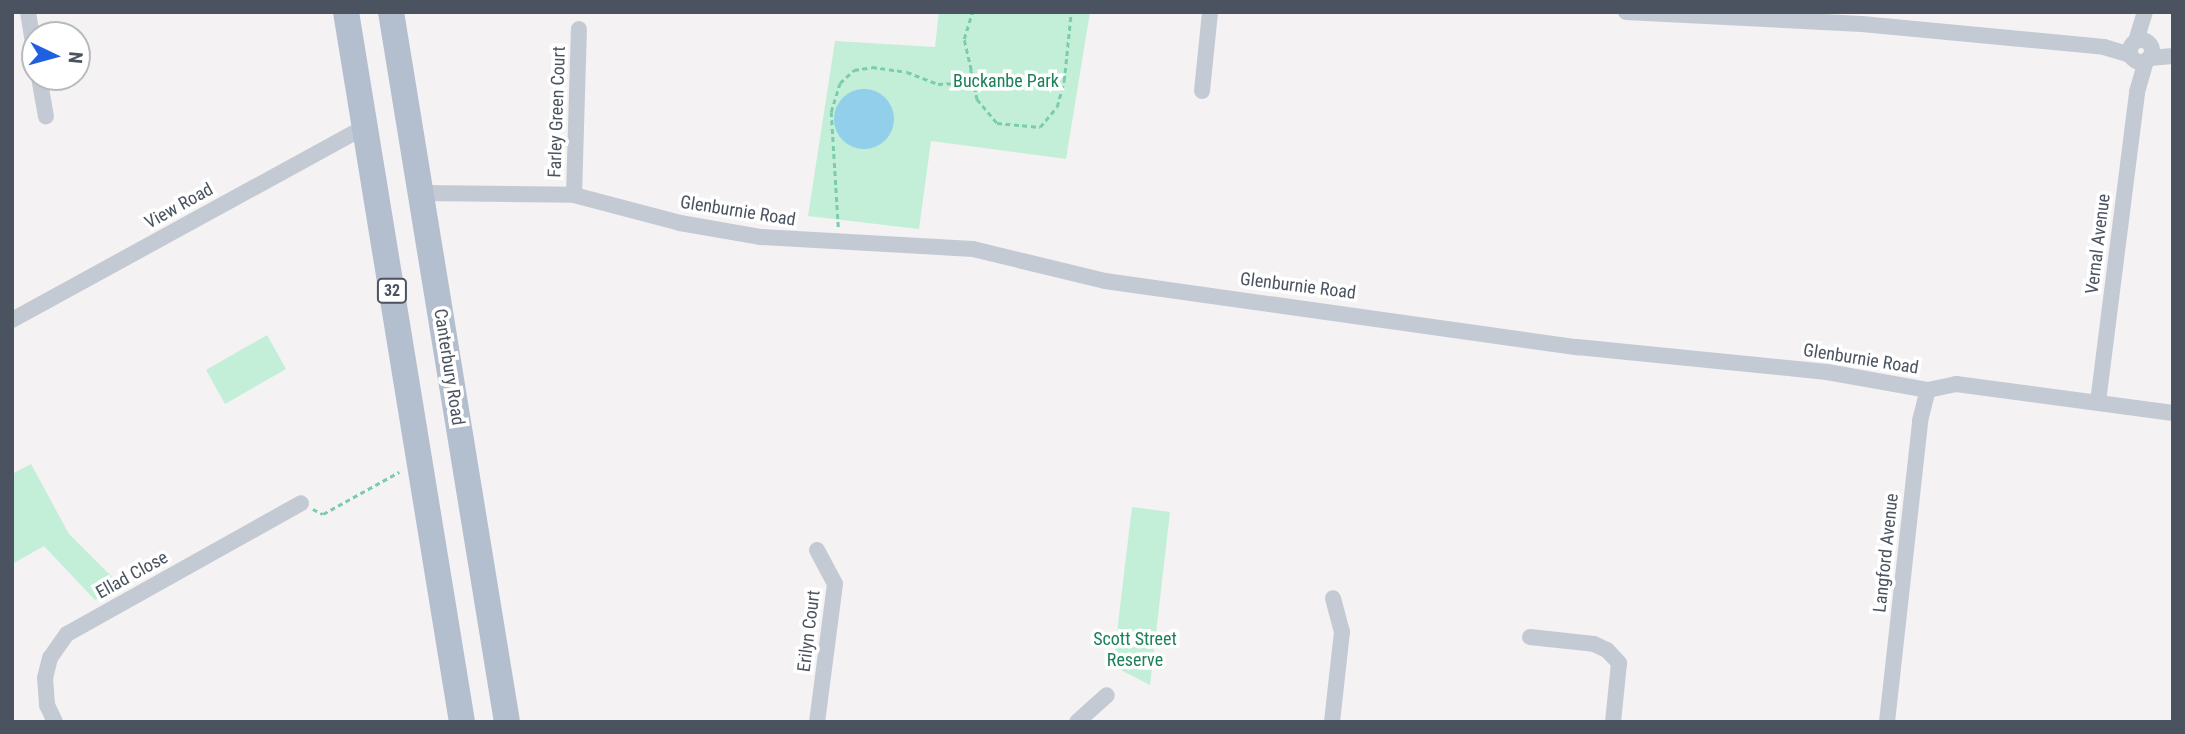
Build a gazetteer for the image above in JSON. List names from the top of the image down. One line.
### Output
{"streets":{"main road":["32","Canterbury Road"],"street":["Farley Green Court","View Road","Glenburnie Road","Vernal Avenue","Langford Avenue","Ellad Close","Erilyn Court"]},"crossings":[["Farley Green Court","Glenburnie Road"],["View Road","32"],["Glenburnie Road","Vernal Avenue"],["Glenburnie Road","Canterbury Road"],["Glenburnie Road","Langford Avenue"]],"parks":["Buckanbe Park","Scott Street Reserve"],"north":"right"}
